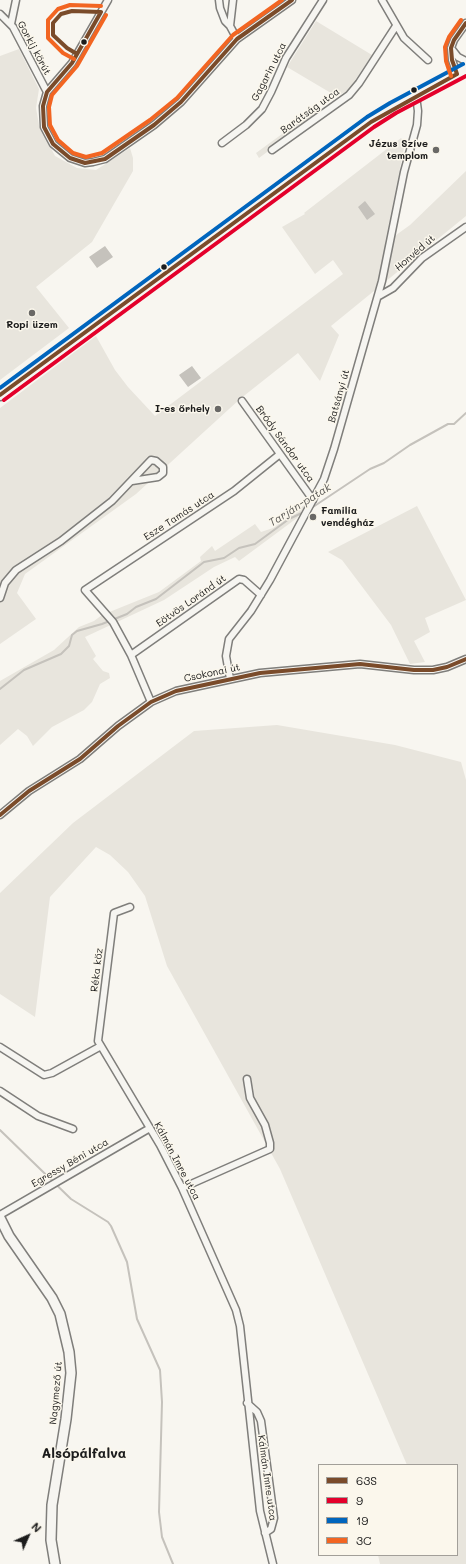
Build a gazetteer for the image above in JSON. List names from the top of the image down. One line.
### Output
{"streets":{"main road":["Nagymező út"],"street":["Gorkij körút","Gagarin utca","Barátság utca","Honvéd út","Batsányi út","Bródy Sándor utca","Esze Tamás utca","Eötvös Loránd út","Csokonai út","Réka köz","Kálmán Imre utca","Egressy Béni utca"]},"crossings":[["Honvéd út","Batsányi út"],["Batsányi út","Bródy Sándor utca"],["Batsányi út","Eötvös Loránd út"],["Batsányi út","Csokonai út"],["Bródy Sándor utca","Esze Tamás utca"],["Esze Tamás utca","Eötvös Loránd út"],["Réka köz","Kálmán Imre utca"],["Kálmán Imre utca","Egressy Béni utca"],["Egressy Béni utca","Nagymező út"]],"districts":["Alsópálfalva"],"water":["Tarján-patak"],"places":["Jézus Szíve templom","Ropi üzem","I-es őrhely","Familia vendégház"],"lines":["transit line 63S","transit line 3C","transit line 19","transit line 9"],"legend":["63S","9","19","3C"],"north":"top right"}
